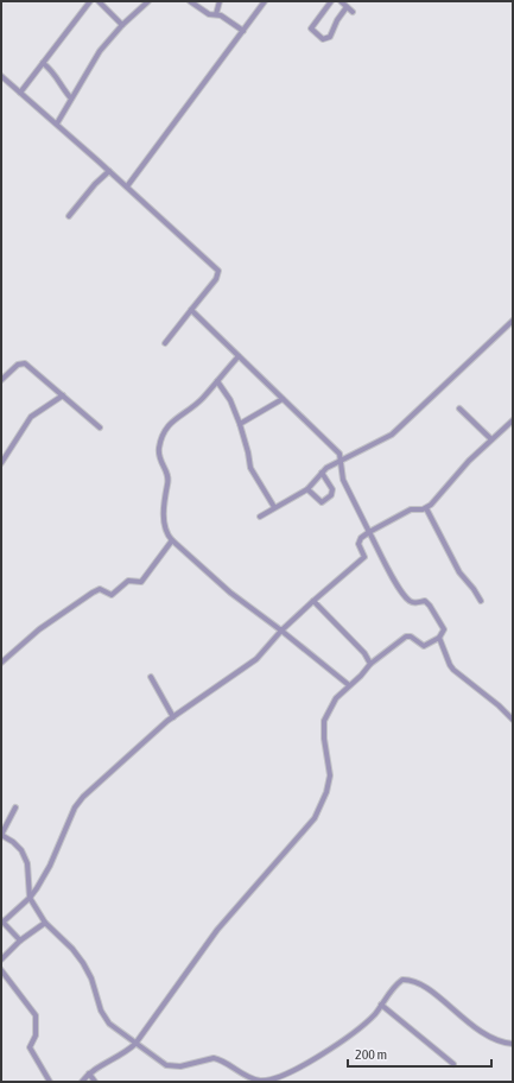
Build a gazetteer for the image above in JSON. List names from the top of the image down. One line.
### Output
{"scale_bar":"200 m"}
